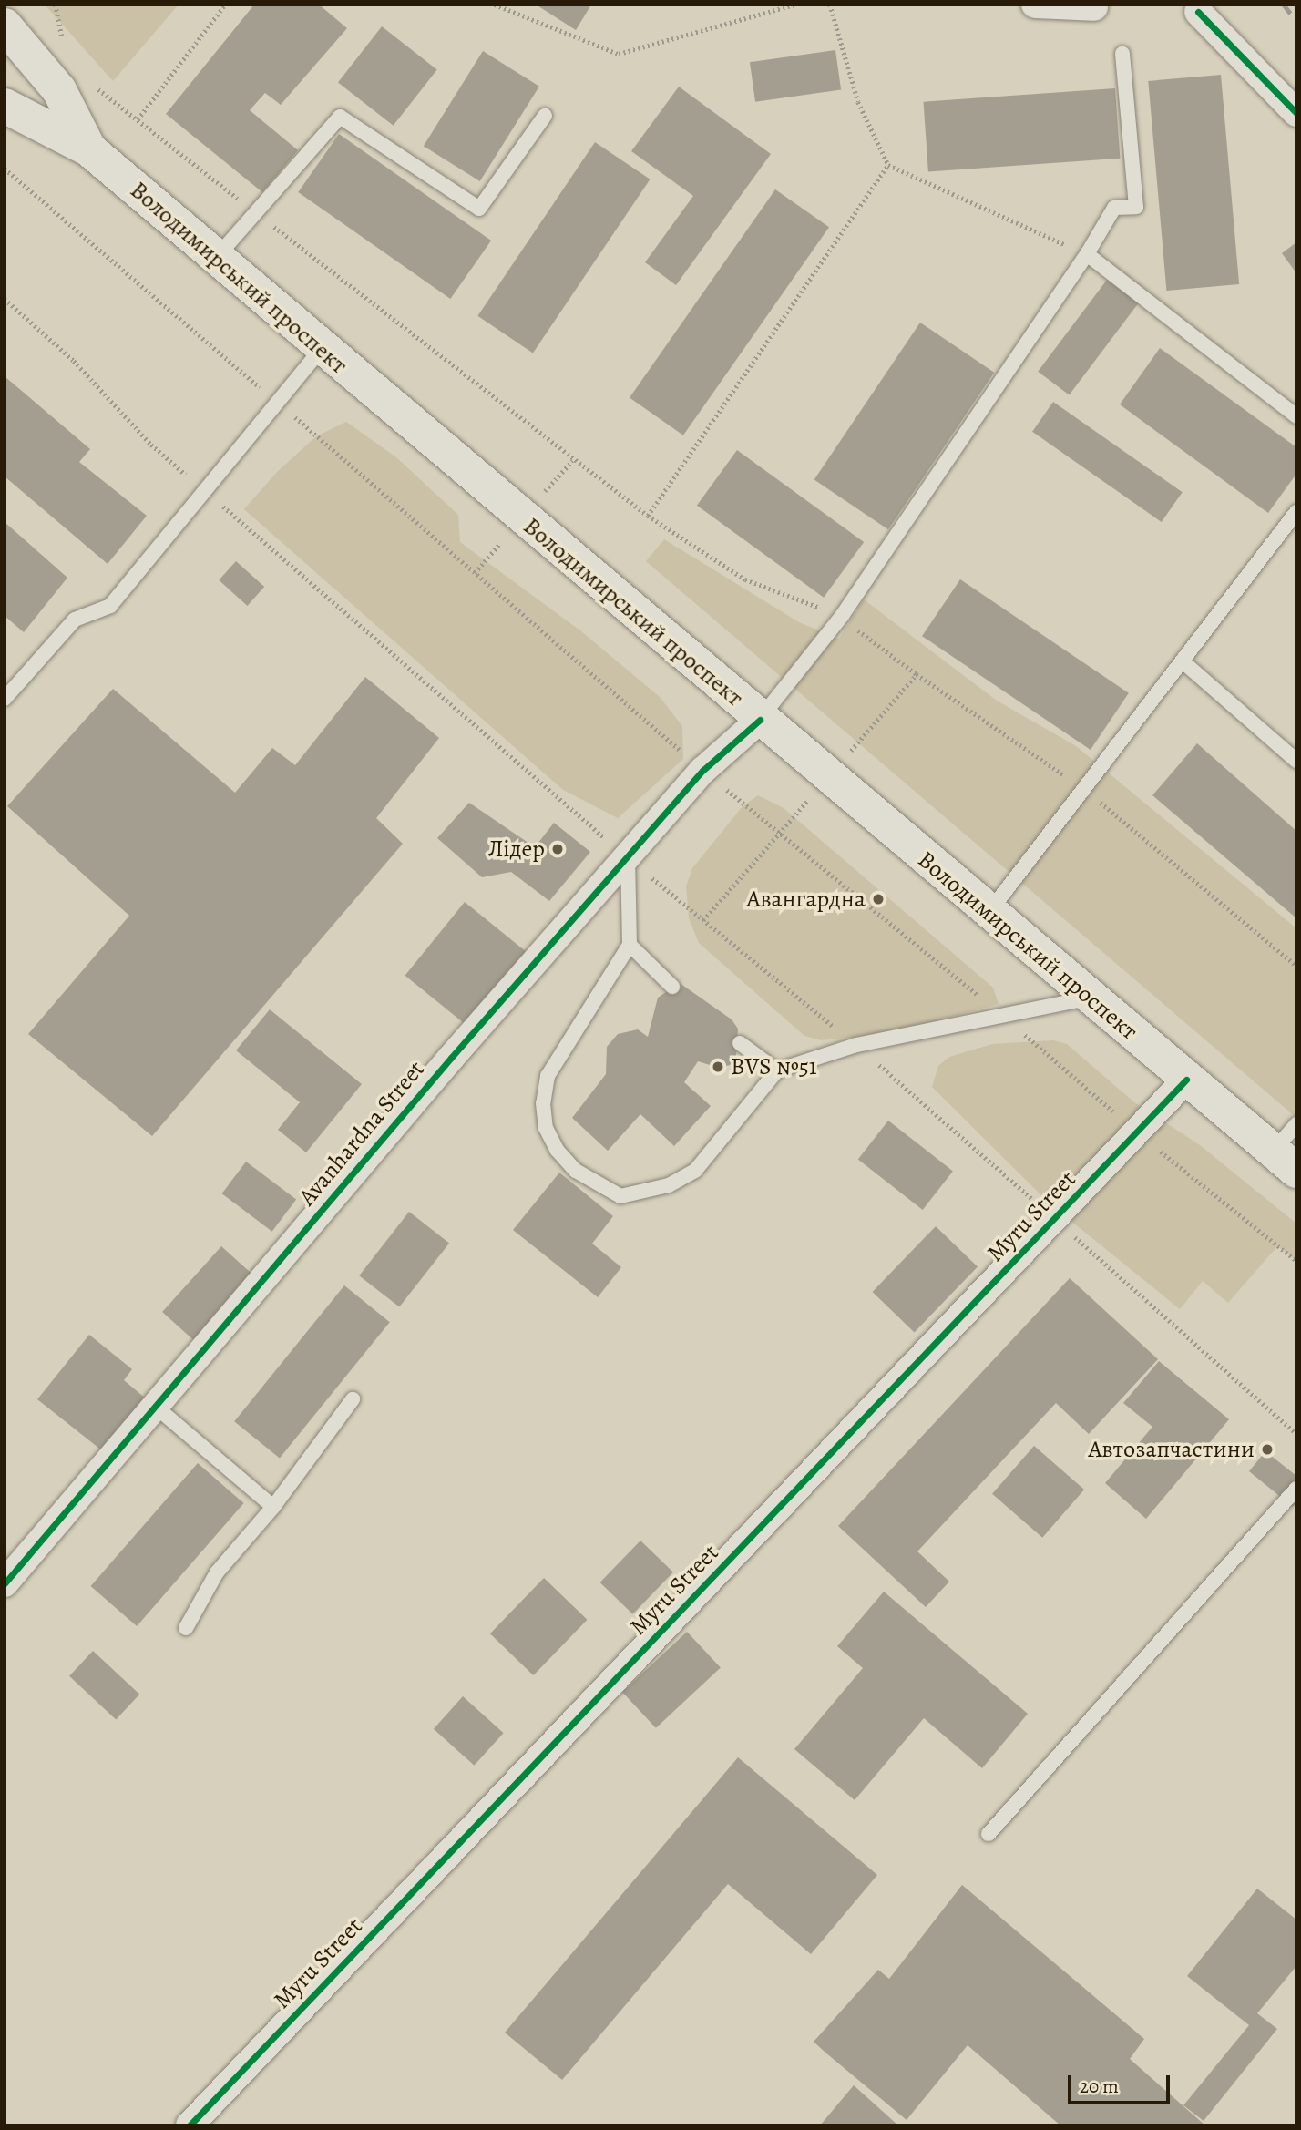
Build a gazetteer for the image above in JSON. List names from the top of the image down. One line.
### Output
{"streets":{"main road":["Володимирський проспект"],"street":["Avanhardna Street","Myru Street"]},"crossings":[["Володимирський проспект","Avanhardna Street"],["Володимирський проспект","Myru Street"]],"places":["Лідер","Авангардна","BVS №51","Автозапчастини"],"scale_bar":"20 m"}
